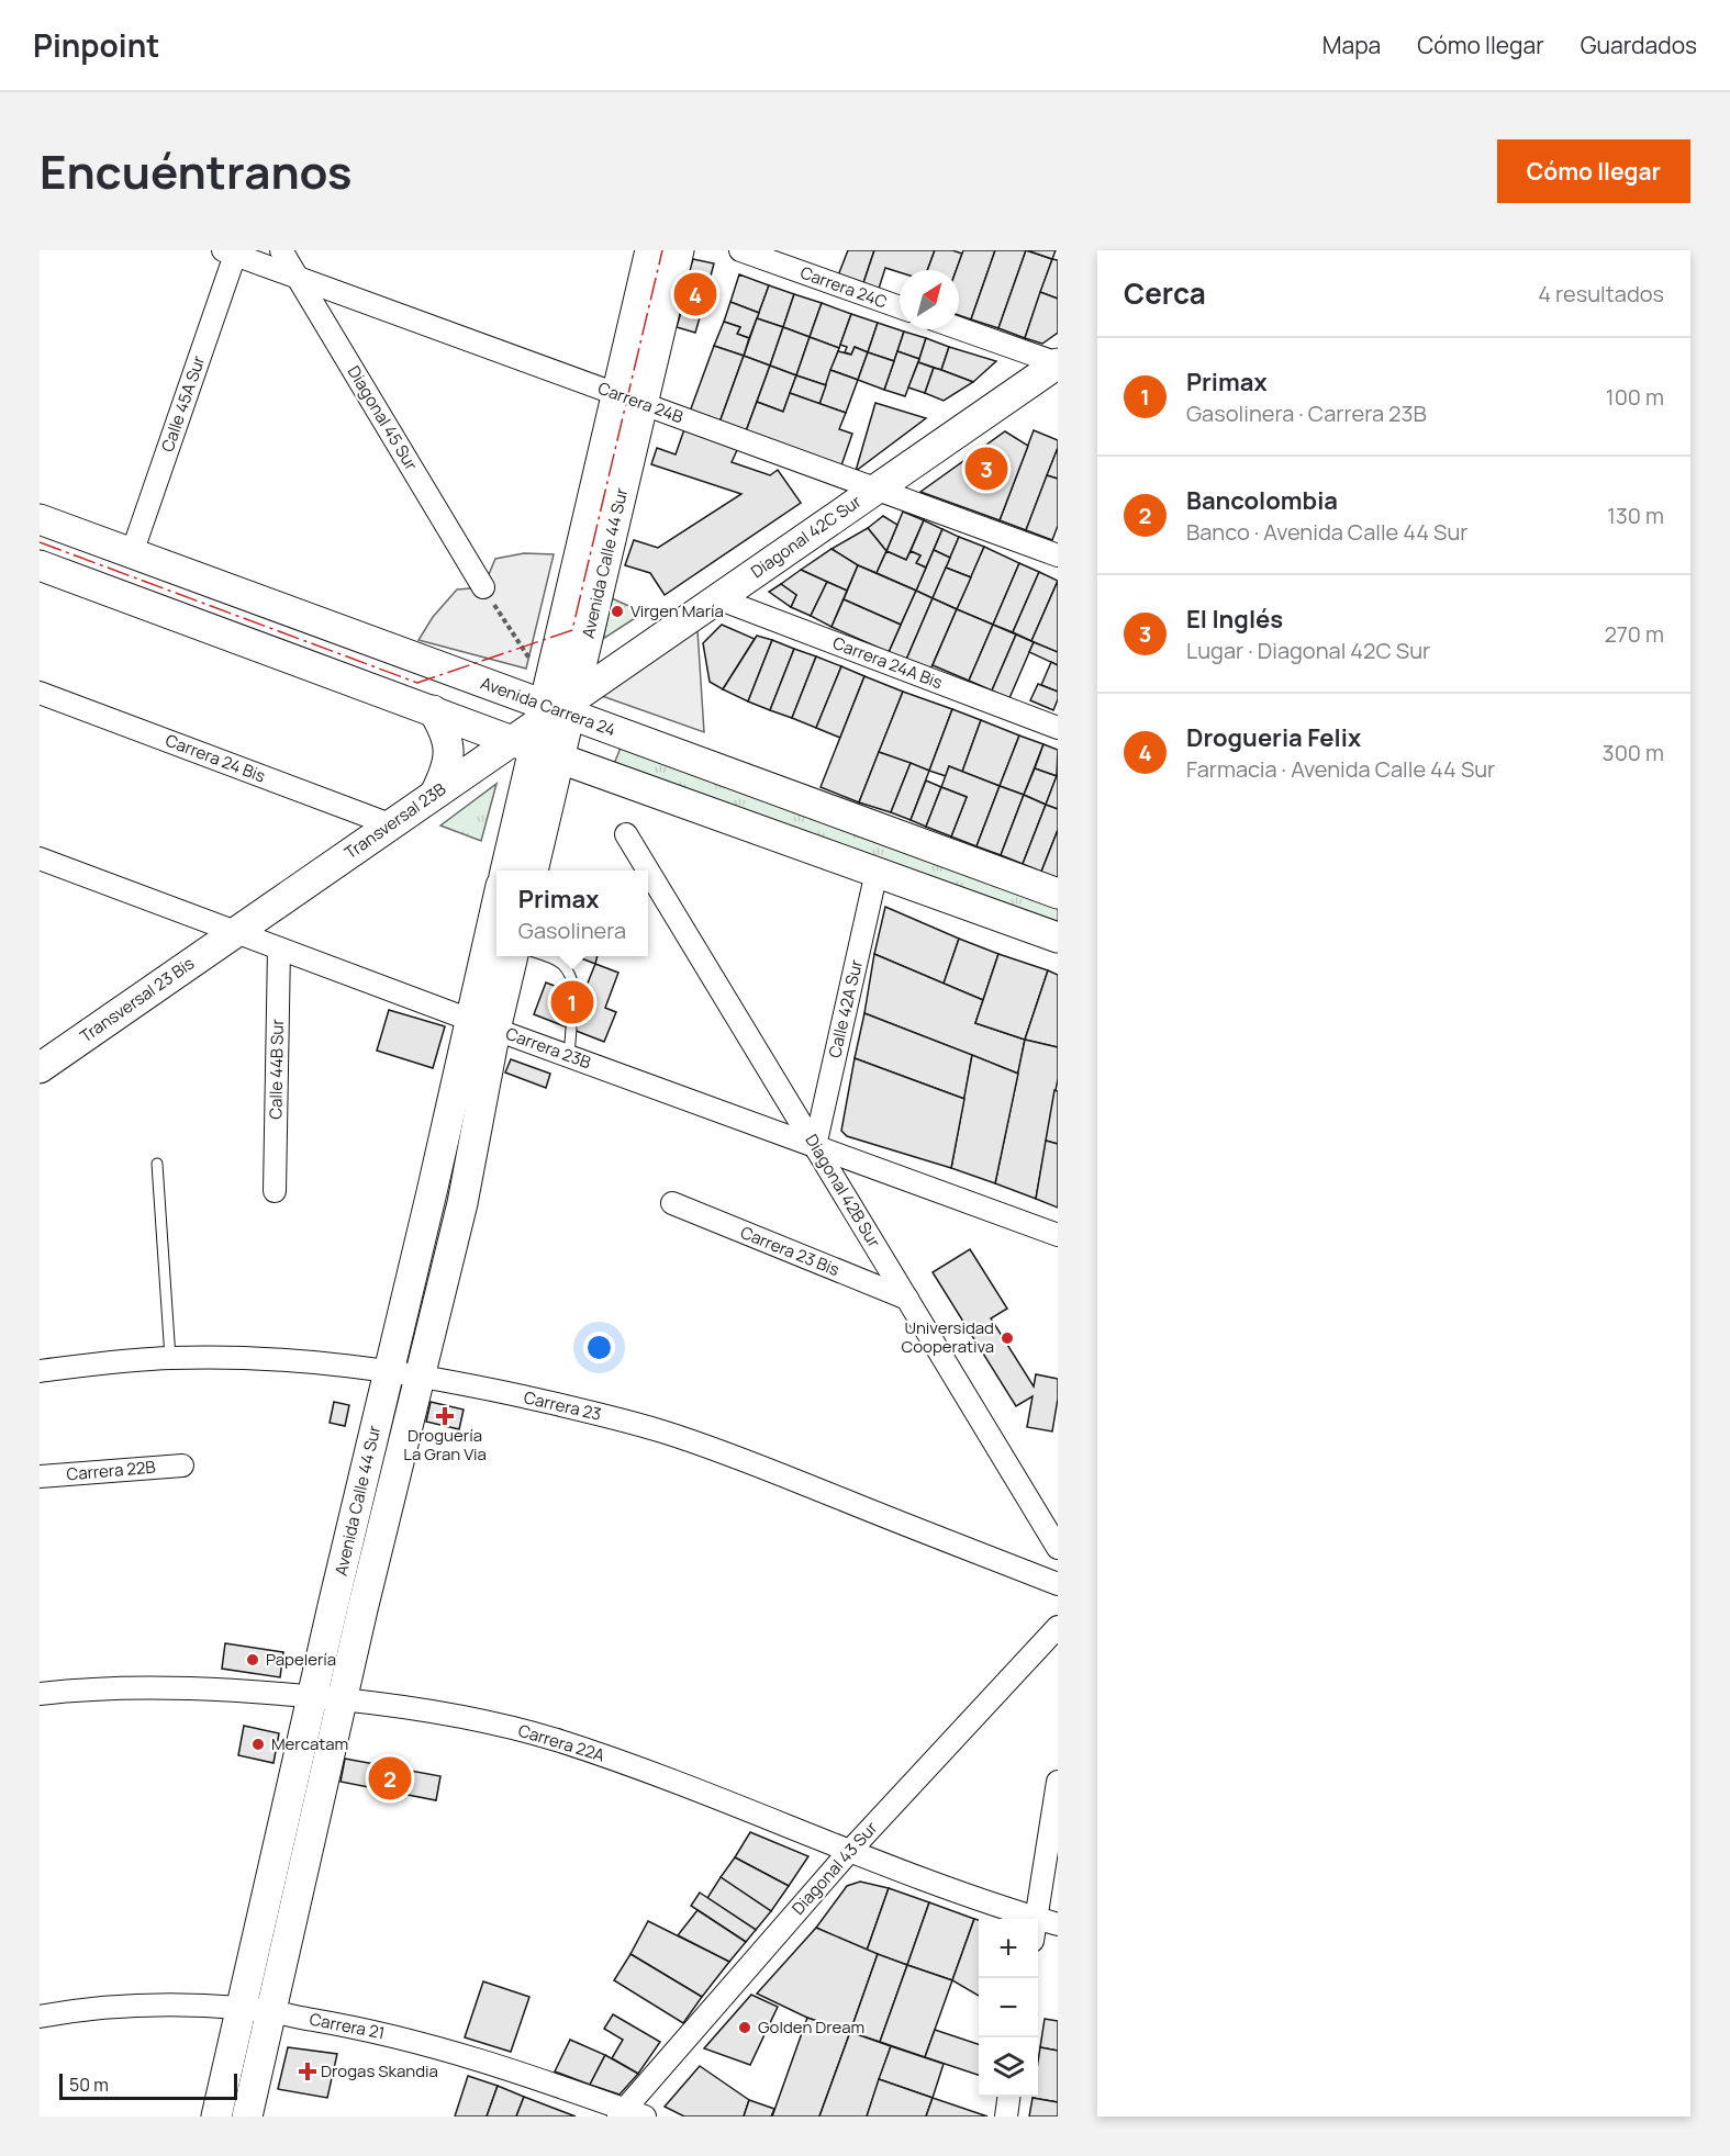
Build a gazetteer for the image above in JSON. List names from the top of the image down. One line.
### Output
{"streets":{"main road":["Diagonal 42C Sur","Avenida Calle 44 Sur","Avenida Carrera 24","Transversal 23B","Transversal 23 Bis"],"street":["Carrera 24C","Carrera 24B","Calle 45A Sur","Diagonal 45 Sur","Carrera 24A Bis","Carrera 24 Bis","Calle 42A Sur","Carrera 23B","Calle 44B Sur","Diagonal 42B Sur","Carrera 23 Bis","Carrera 23","Carrera 22B","Carrera 22A","Diagonal 43 Sur","Carrera 21"]},"crossings":[["Carrera 24B","Calle 45A Sur"],["Carrera 24B","Diagonal 45 Sur"],["Carrera 24B","Diagonal 42C Sur"],["Carrera 24B","Avenida Calle 44 Sur"],["Calle 45A Sur","Avenida Carrera 24"],["Diagonal 42C Sur","Avenida Calle 44 Sur"],["Diagonal 42C Sur","Carrera 24A Bis"],["Diagonal 42C Sur","Avenida Carrera 24"],["Diagonal 42C Sur","Transversal 23B"],["Avenida Calle 44 Sur","Avenida Carrera 24"],["Avenida Calle 44 Sur","Transversal 23B"],["Avenida Calle 44 Sur","Carrera 23B"],["Avenida Calle 44 Sur","Carrera 23"],["Avenida Calle 44 Sur","Carrera 22A"],["Avenida Calle 44 Sur","Carrera 21"],["Avenida Carrera 24","Transversal 23B"],["Avenida Carrera 24","Calle 42A Sur"],["Carrera 24 Bis","Transversal 23B"],["Transversal 23B","Transversal 23 Bis"],["Transversal 23B","Carrera 23B"],["Transversal 23 Bis","Carrera 23B"],["Calle 42A Sur","Carrera 23B"],["Calle 42A Sur","Diagonal 42B Sur"],["Carrera 23B","Calle 44B Sur"],["Carrera 23B","Diagonal 42B Sur"],["Diagonal 42B Sur","Carrera 23 Bis"],["Carrera 22A","Diagonal 43 Sur"],["Diagonal 43 Sur","Carrera 21"]],"places":{"other":["Virgen María","Universidad Cooperativa","Papelería","Mercatam","Golden Dream"],"health":["Droguería La Gran Via","Drogas Skandia"]},"scale_bar":"50 m","north":"top right","page":{"header":"Pinpoint","nav":["Mapa","Cómo llegar","Guardados"],"title":"Encuéntranos","buttons":"Cómo llegar","heading":["Cerca","4 resultados"],"pins":["4","3","1","2"],"list":[{"mark":"1","name":"Primax","note":"Gasolinera · Carrera 23B","value":"100 m"},{"mark":"2","name":"Bancolombia","note":"Banco · Avenida Calle 44 Sur","value":"130 m"},{"mark":"3","name":"El Inglés","note":"Lugar · Diagonal 42C Sur","value":"270 m"},{"mark":"4","name":"Drogueria Felix","note":"Farmacia · Avenida Calle 44 Sur","value":"300 m"}],"popup":["Primax","Gasolinera"],"map_buttons":["+","−"],"scale":"50 m"}}
